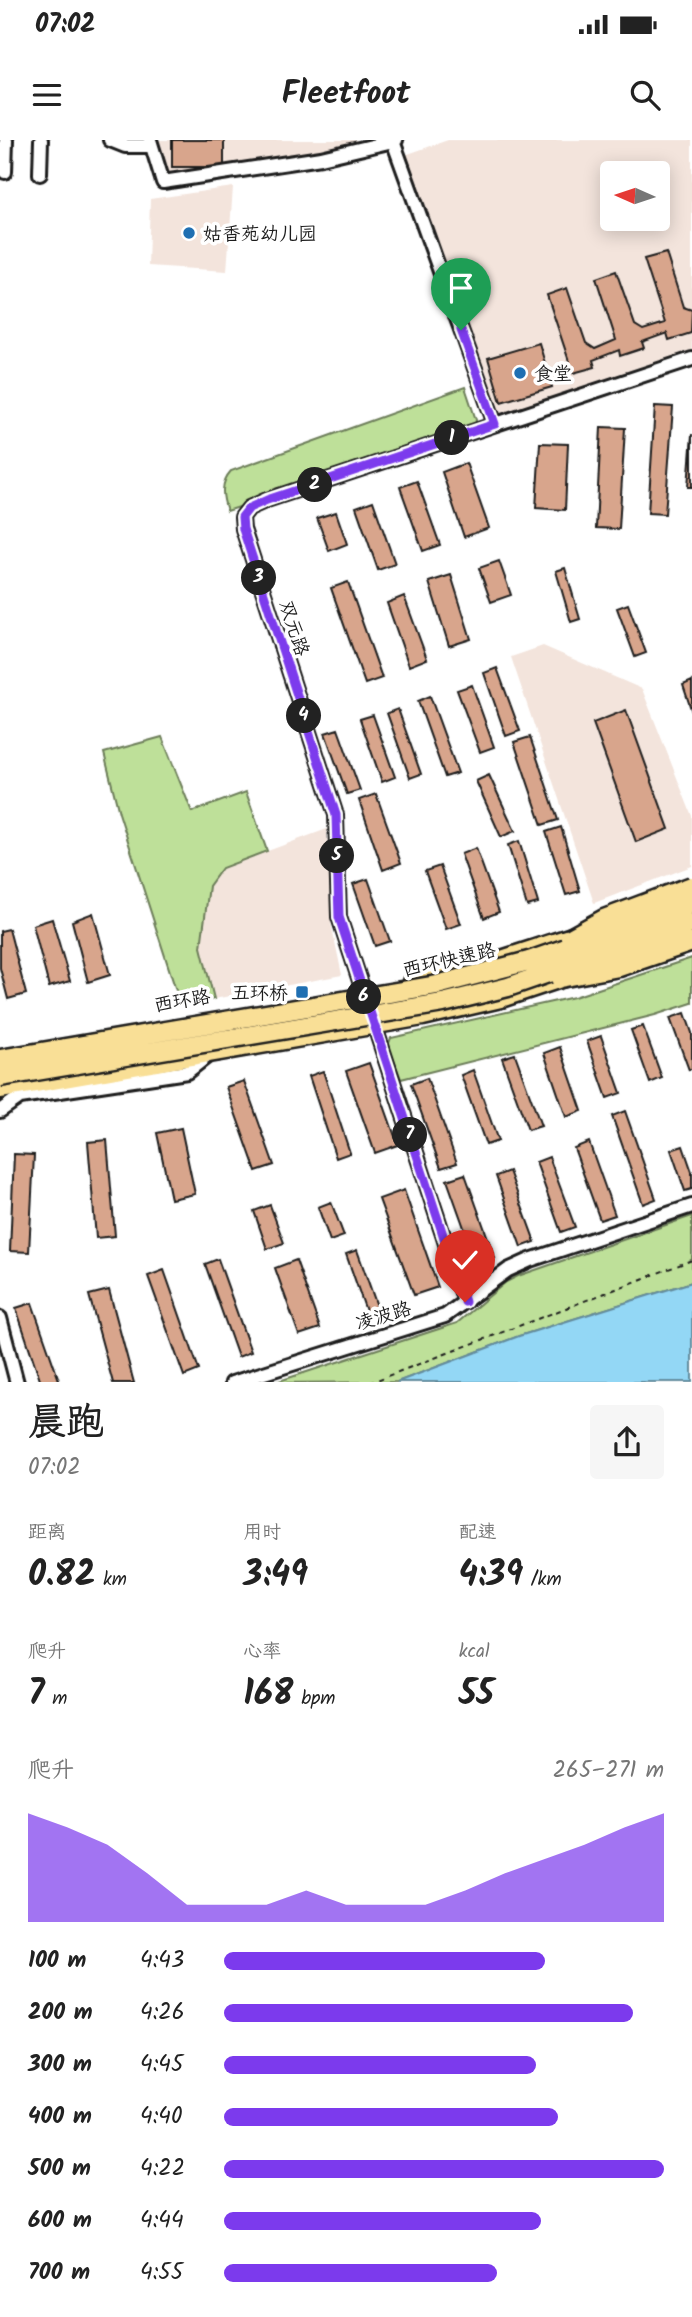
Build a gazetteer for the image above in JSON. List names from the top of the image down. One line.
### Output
{"streets":{"highway":["西环快速路"],"main road":["西环路"],"street":["双元路","凌波路"]},"crossings":[["双元路","西环路"],["双元路","凌波路"]],"places":{"other":["姑香苑幼儿园","食堂"],"transit":["五环桥"]},"north":"left","page":{"status":"07:02","header":"Fleetfoot","pins":["1","2","3","4","5","6","7"],"heading":["晨跑","07:02"],"stats":[["距离","0.82 km"],["用时","3:49"],["配速","4:39 /km"],["爬升","7 m"],["心率","168 bpm"],["kcal","55"]],"chart":["爬升","265–271 m"],"list":[{"name":"100 m","note":"4:43"},{"name":"200 m","note":"4:26"},{"name":"300 m","note":"4:45"},{"name":"400 m","note":"4:40"},{"name":"500 m","note":"4:22"},{"name":"600 m","note":"4:44"},{"name":"700 m","note":"4:55"}]}}
